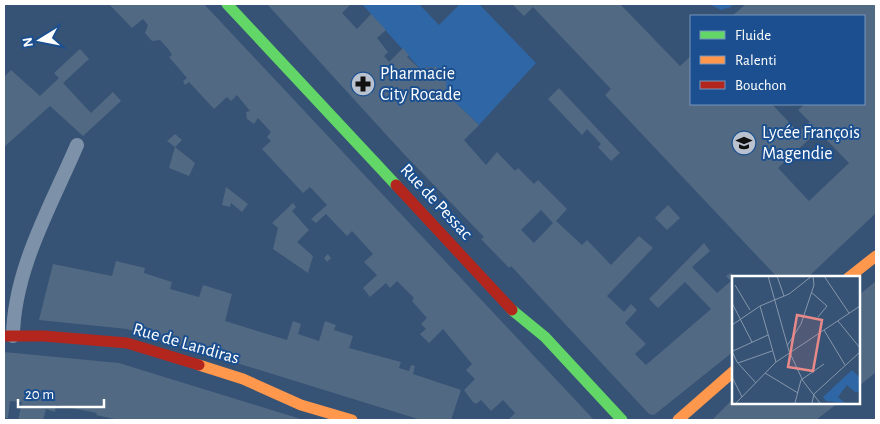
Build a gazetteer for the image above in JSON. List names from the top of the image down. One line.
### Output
{"streets":{"main road":["Rue de Pessac","Rue de Landiras"]},"places":{"pharmacy":["Pharmacie City Rocade"],"school or university":["Lycée François Magendie"]},"legend":["Fluide","Ralenti","Bouchon"],"scale_bar":"20 m","north":"left"}
